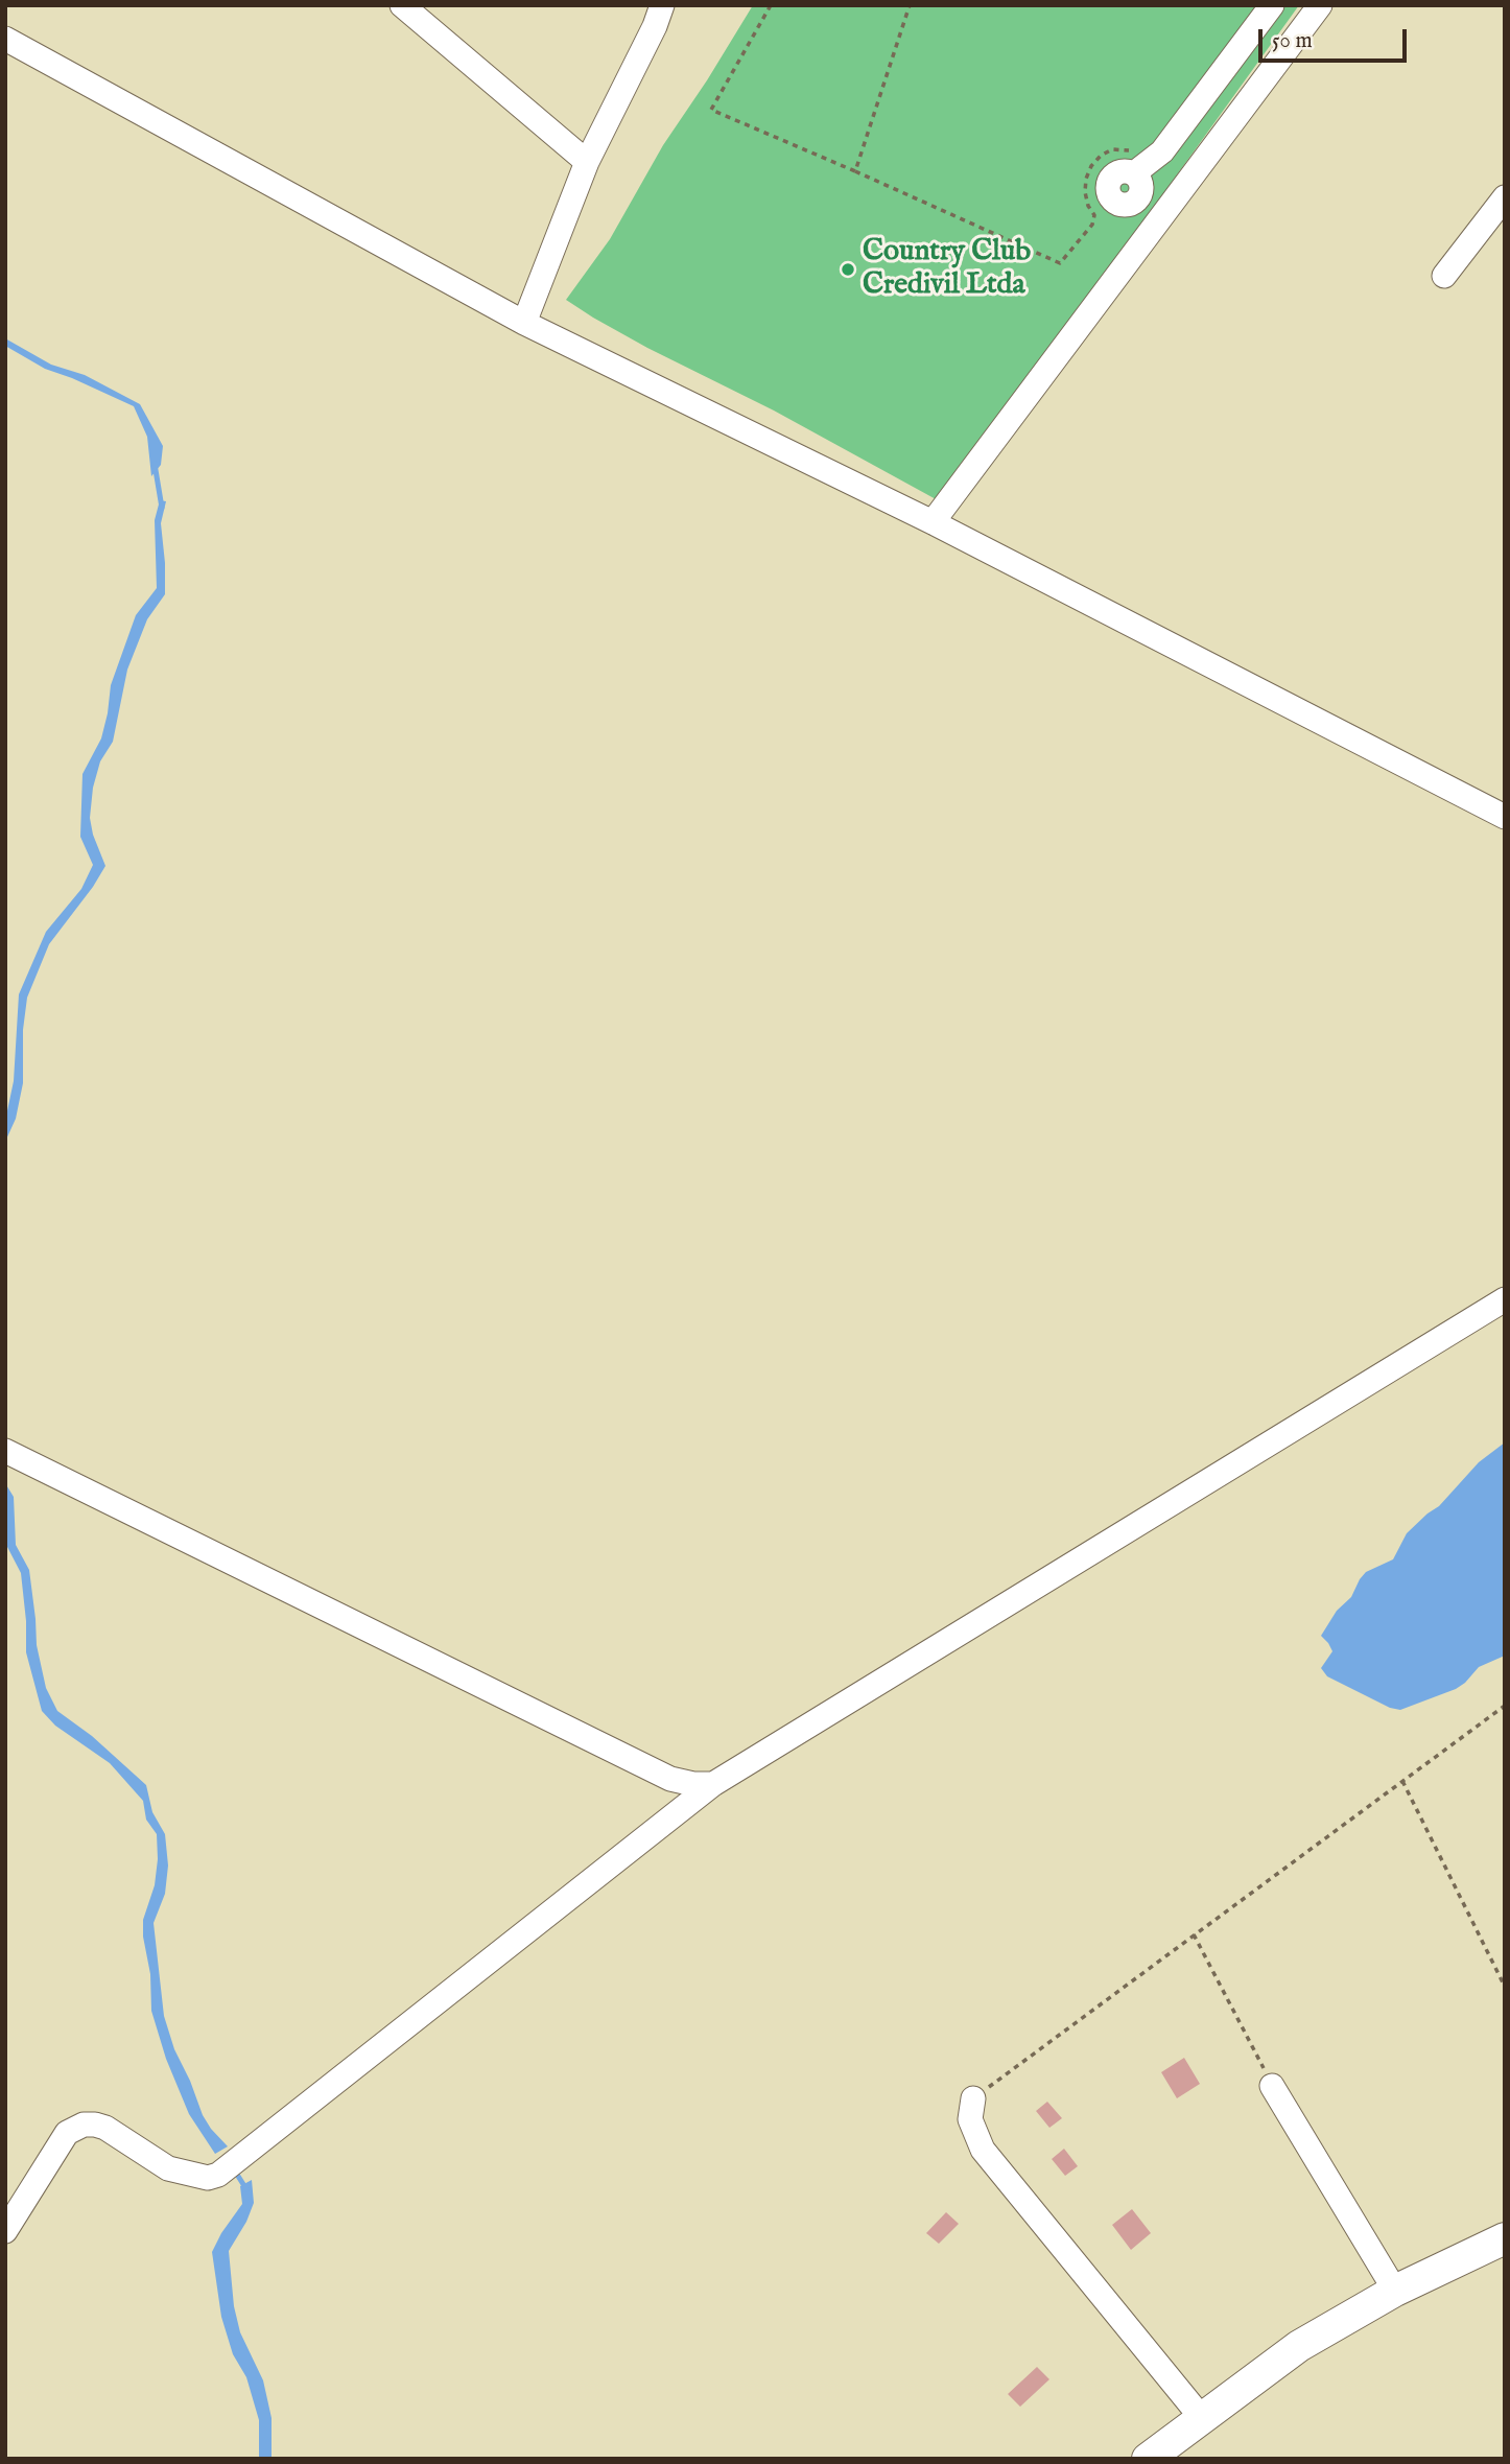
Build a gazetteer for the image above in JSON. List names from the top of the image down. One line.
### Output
{"places":["Country Club Credivil Ltda"],"scale_bar":"50 m"}
